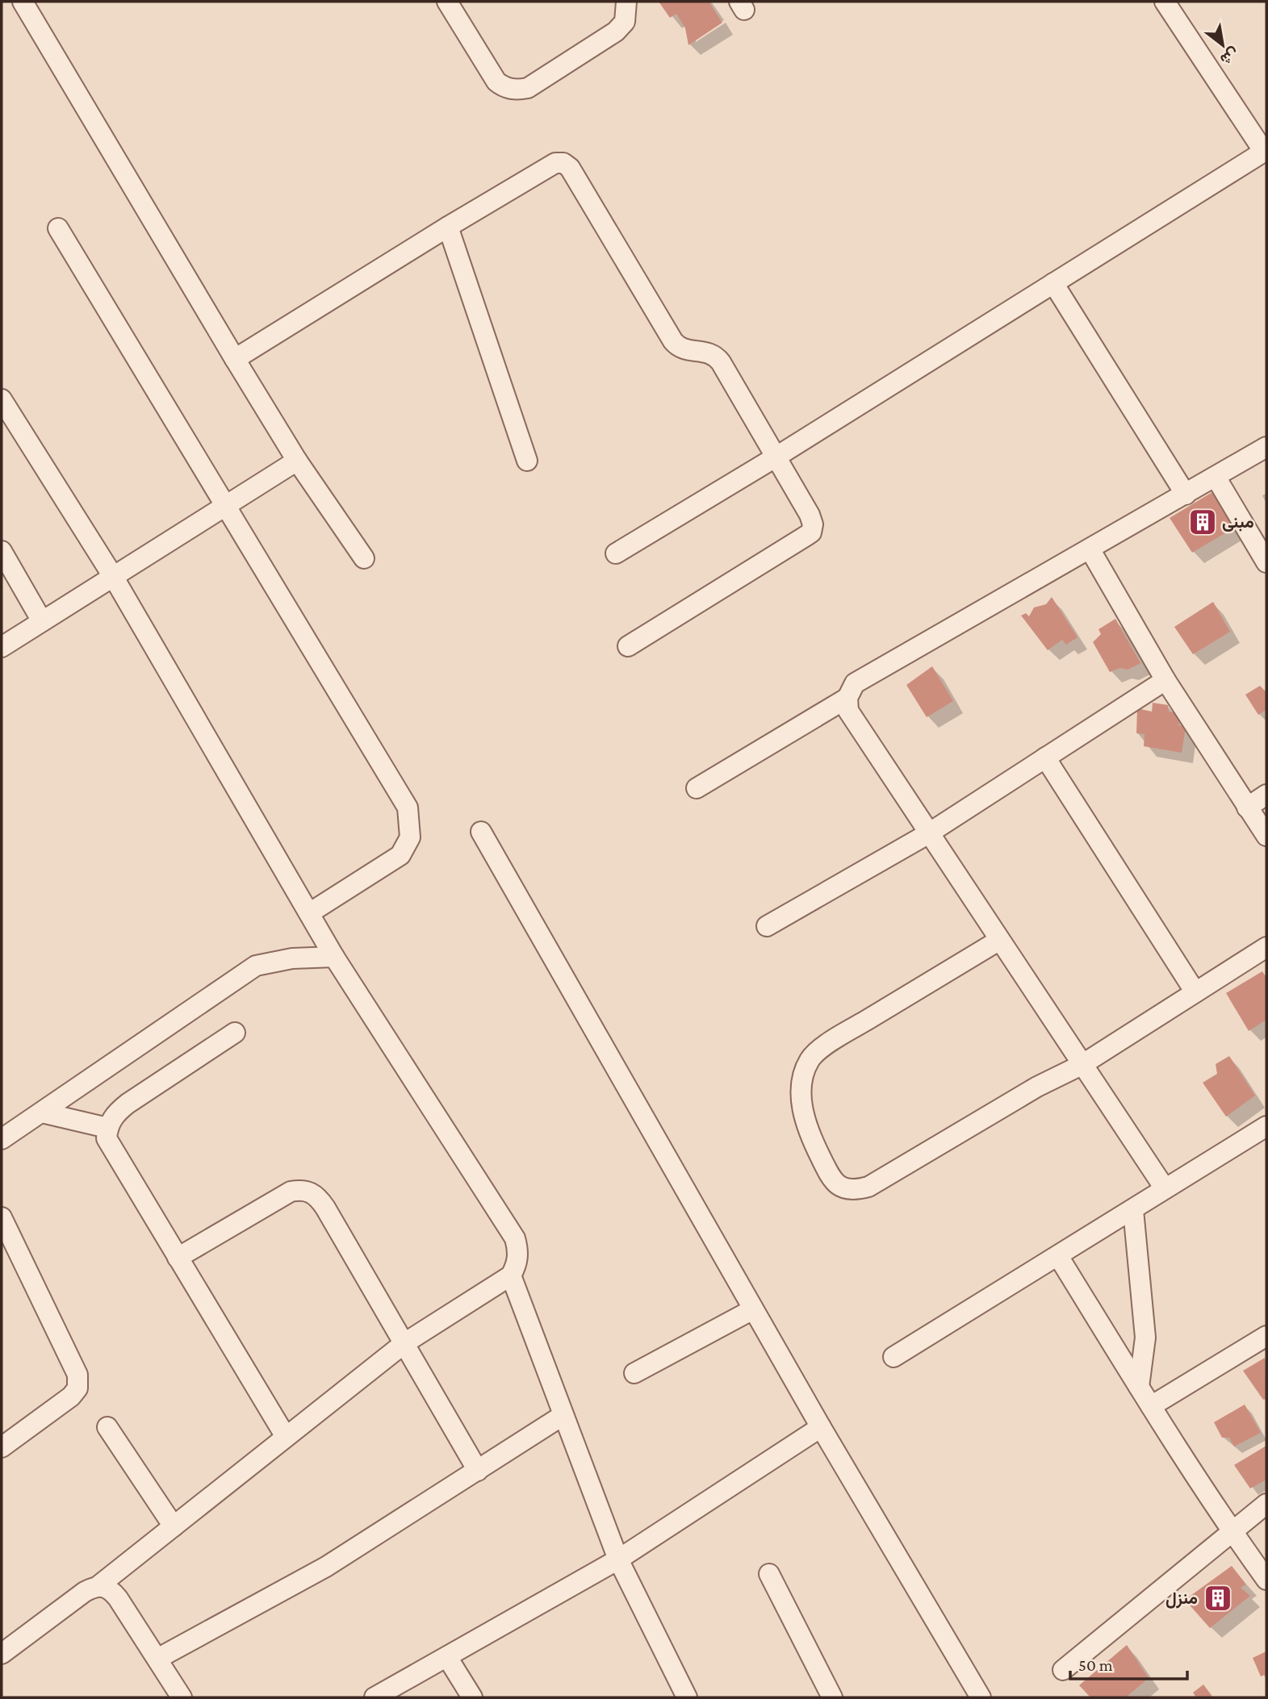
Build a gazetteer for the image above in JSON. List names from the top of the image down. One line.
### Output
{"places":{"building":["مبنى","منزل"]},"scale_bar":"50 m","north":"bottom right"}
